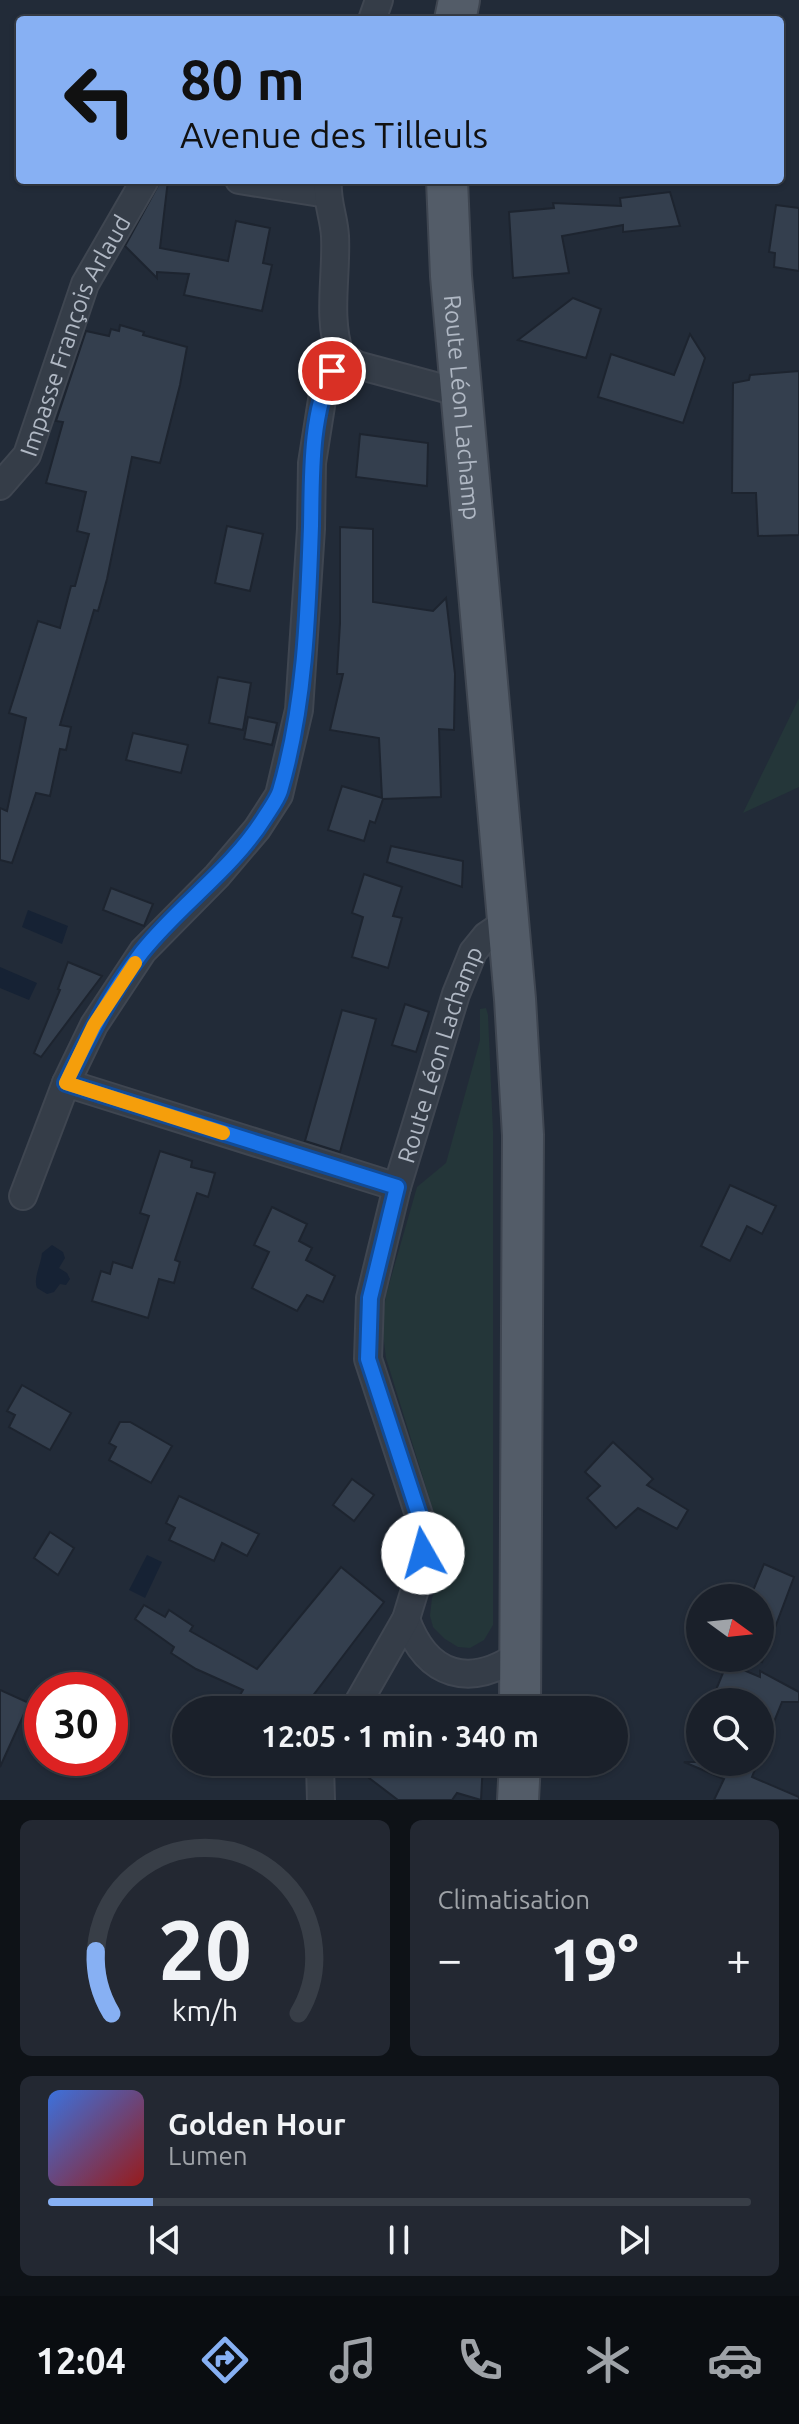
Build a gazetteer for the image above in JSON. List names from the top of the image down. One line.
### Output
{"streets":{"main road":["Route Léon Lachamp"],"street":["Impasse François Arlaud"]},"north":"right","page":{"turn":["80 m","Avenue des Tilleuls"],"limit":"30","trip":"12:05 · 1 min · 340 m","tile":"Climatisation","heat":["−","19°","+"],"song":["Golden Hour","Lumen"],"tabs":"12:04","gauge":["20","km/h"]}}
